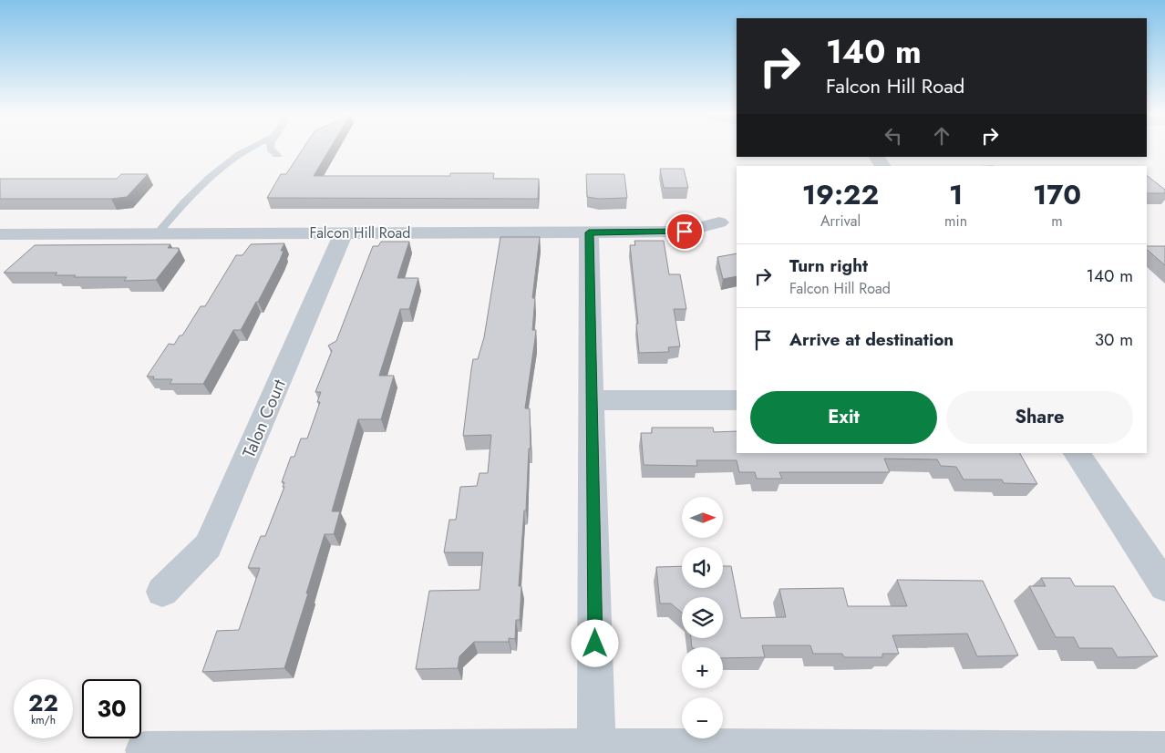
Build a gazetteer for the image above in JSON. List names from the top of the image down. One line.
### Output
{"streets":{"street":["Falcon Hill Road","Talon Court"]},"crossings":[["Falcon Hill Road","Talon Court"]],"north":"right","page":{"turn":["140 m","Falcon Hill Road"],"eta":["19:22","Arrival","1","min","170","m"],"list":[{"name":"Turn right","note":"Falcon Hill Road","value":"140 m"},{"name":"Arrive at destination","value":"30 m"}],"buttons":["Exit","Share"],"map_buttons":["+","−"],"speed":"22 km/h","limit":"30"}}
